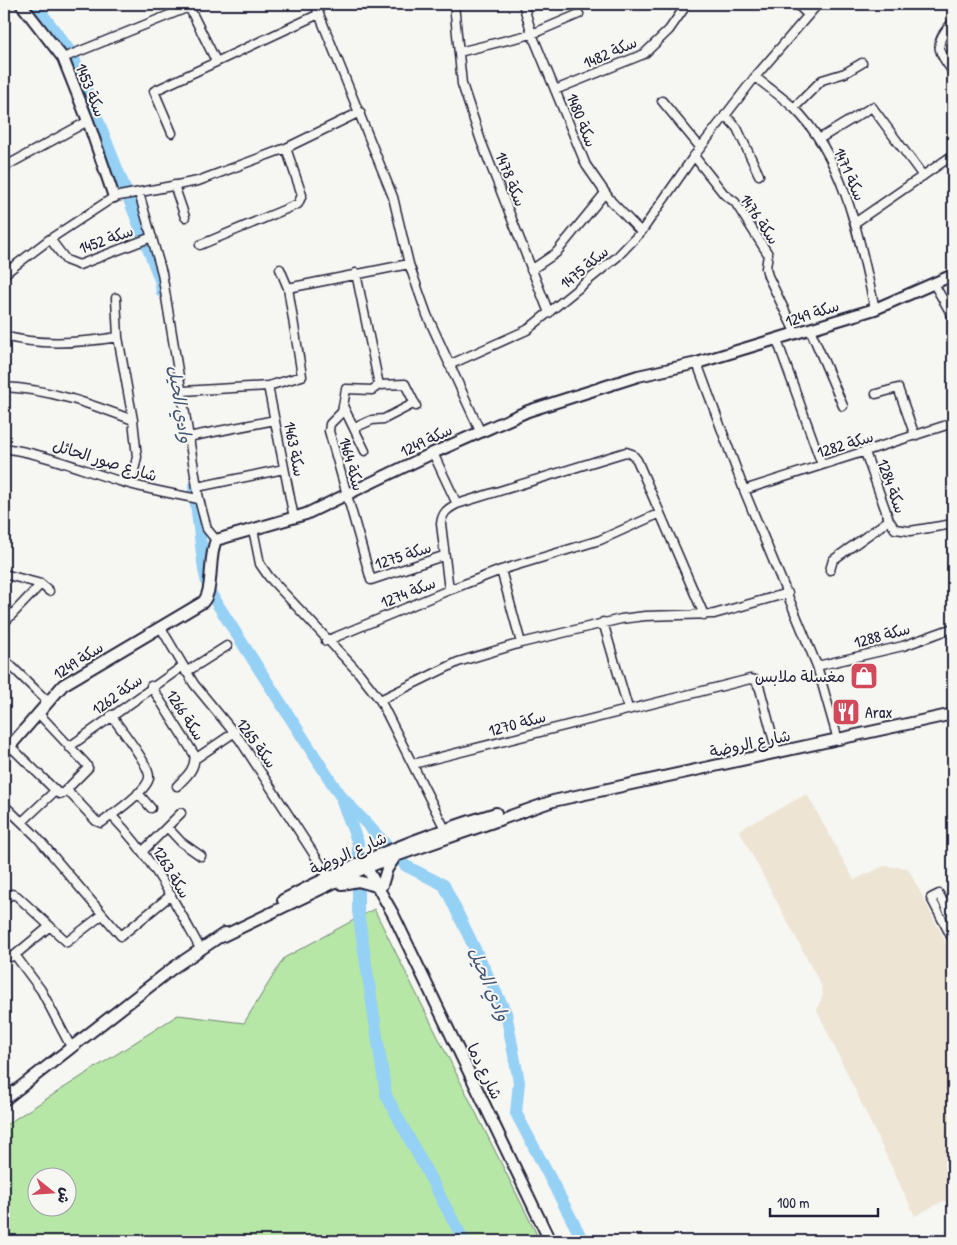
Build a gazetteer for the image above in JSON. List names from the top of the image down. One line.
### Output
{"streets":{"main road":["سكة 1453","سكة 1249","شارع الروضة","شارع دما"],"street":["سكة 1482","سكة 1480","سكة 1471","سكة 1478","سكة 1476","سكة 1452","سكة 1475","سكة 1282","سكة 1463","شارع صور الحائل","سكة 1464","سكة 1284","سكة 1275","سكة 1274","سكة 1288","سكة 1262","سكة 1266","سكة 1270","سكة 1265","سكة 1263"]},"crossings":[["سكة 1482","سكة 1480"],["سكة 1480","سكة 1475"],["سكة 1471","سكة 1475"],["سكة 1471","سكة 1249"],["سكة 1478","سكة 1475"],["سكة 1476","سكة 1475"],["سكة 1476","سكة 1249"],["سكة 1249","سكة 1463"],["سكة 1249","سكة 1464"],["سكة 1249","سكة 1265"],["سكة 1282","سكة 1284"],["سكة 1464","سكة 1275"],["سكة 1262","سكة 1266"],["سكة 1262","سكة 1265"],["سكة 1266","سكة 1265"],["سكة 1270","شارع الروضة"],["سكة 1265","شارع الروضة"],["شارع الروضة","سكة 1263"],["شارع الروضة","شارع دما"]],"water":["وادي الحيل"],"places":{"shop":["مغسلة ملابس"],"restaurant":["Arax"]},"scale_bar":"100 m","north":"right"}
